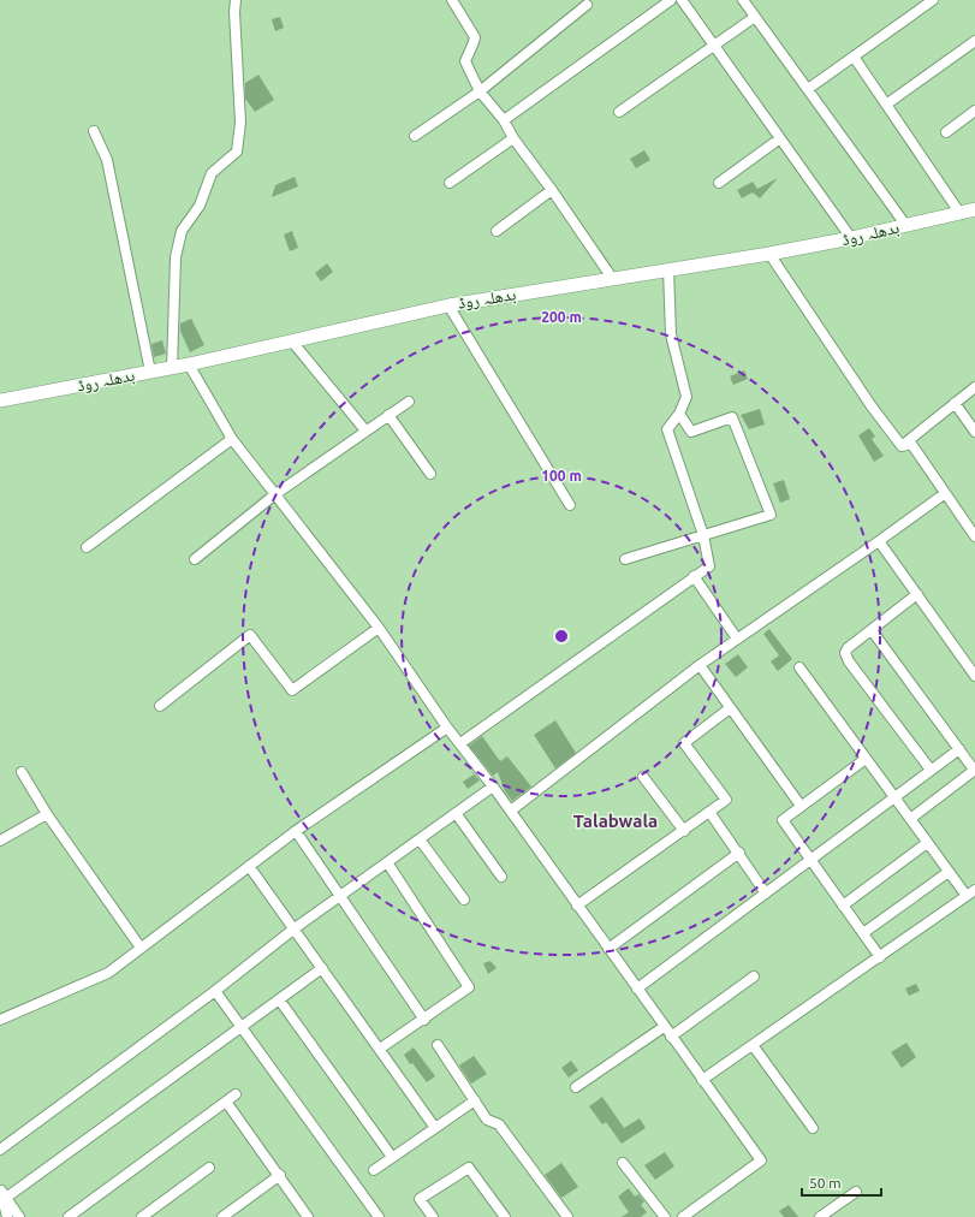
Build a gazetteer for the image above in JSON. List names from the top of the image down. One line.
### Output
{"streets":{"main road":["بدھلہ روڈ"]},"districts":["Talabwala"],"scale_bar":"50 m","rings":["200 m","100 m"]}
